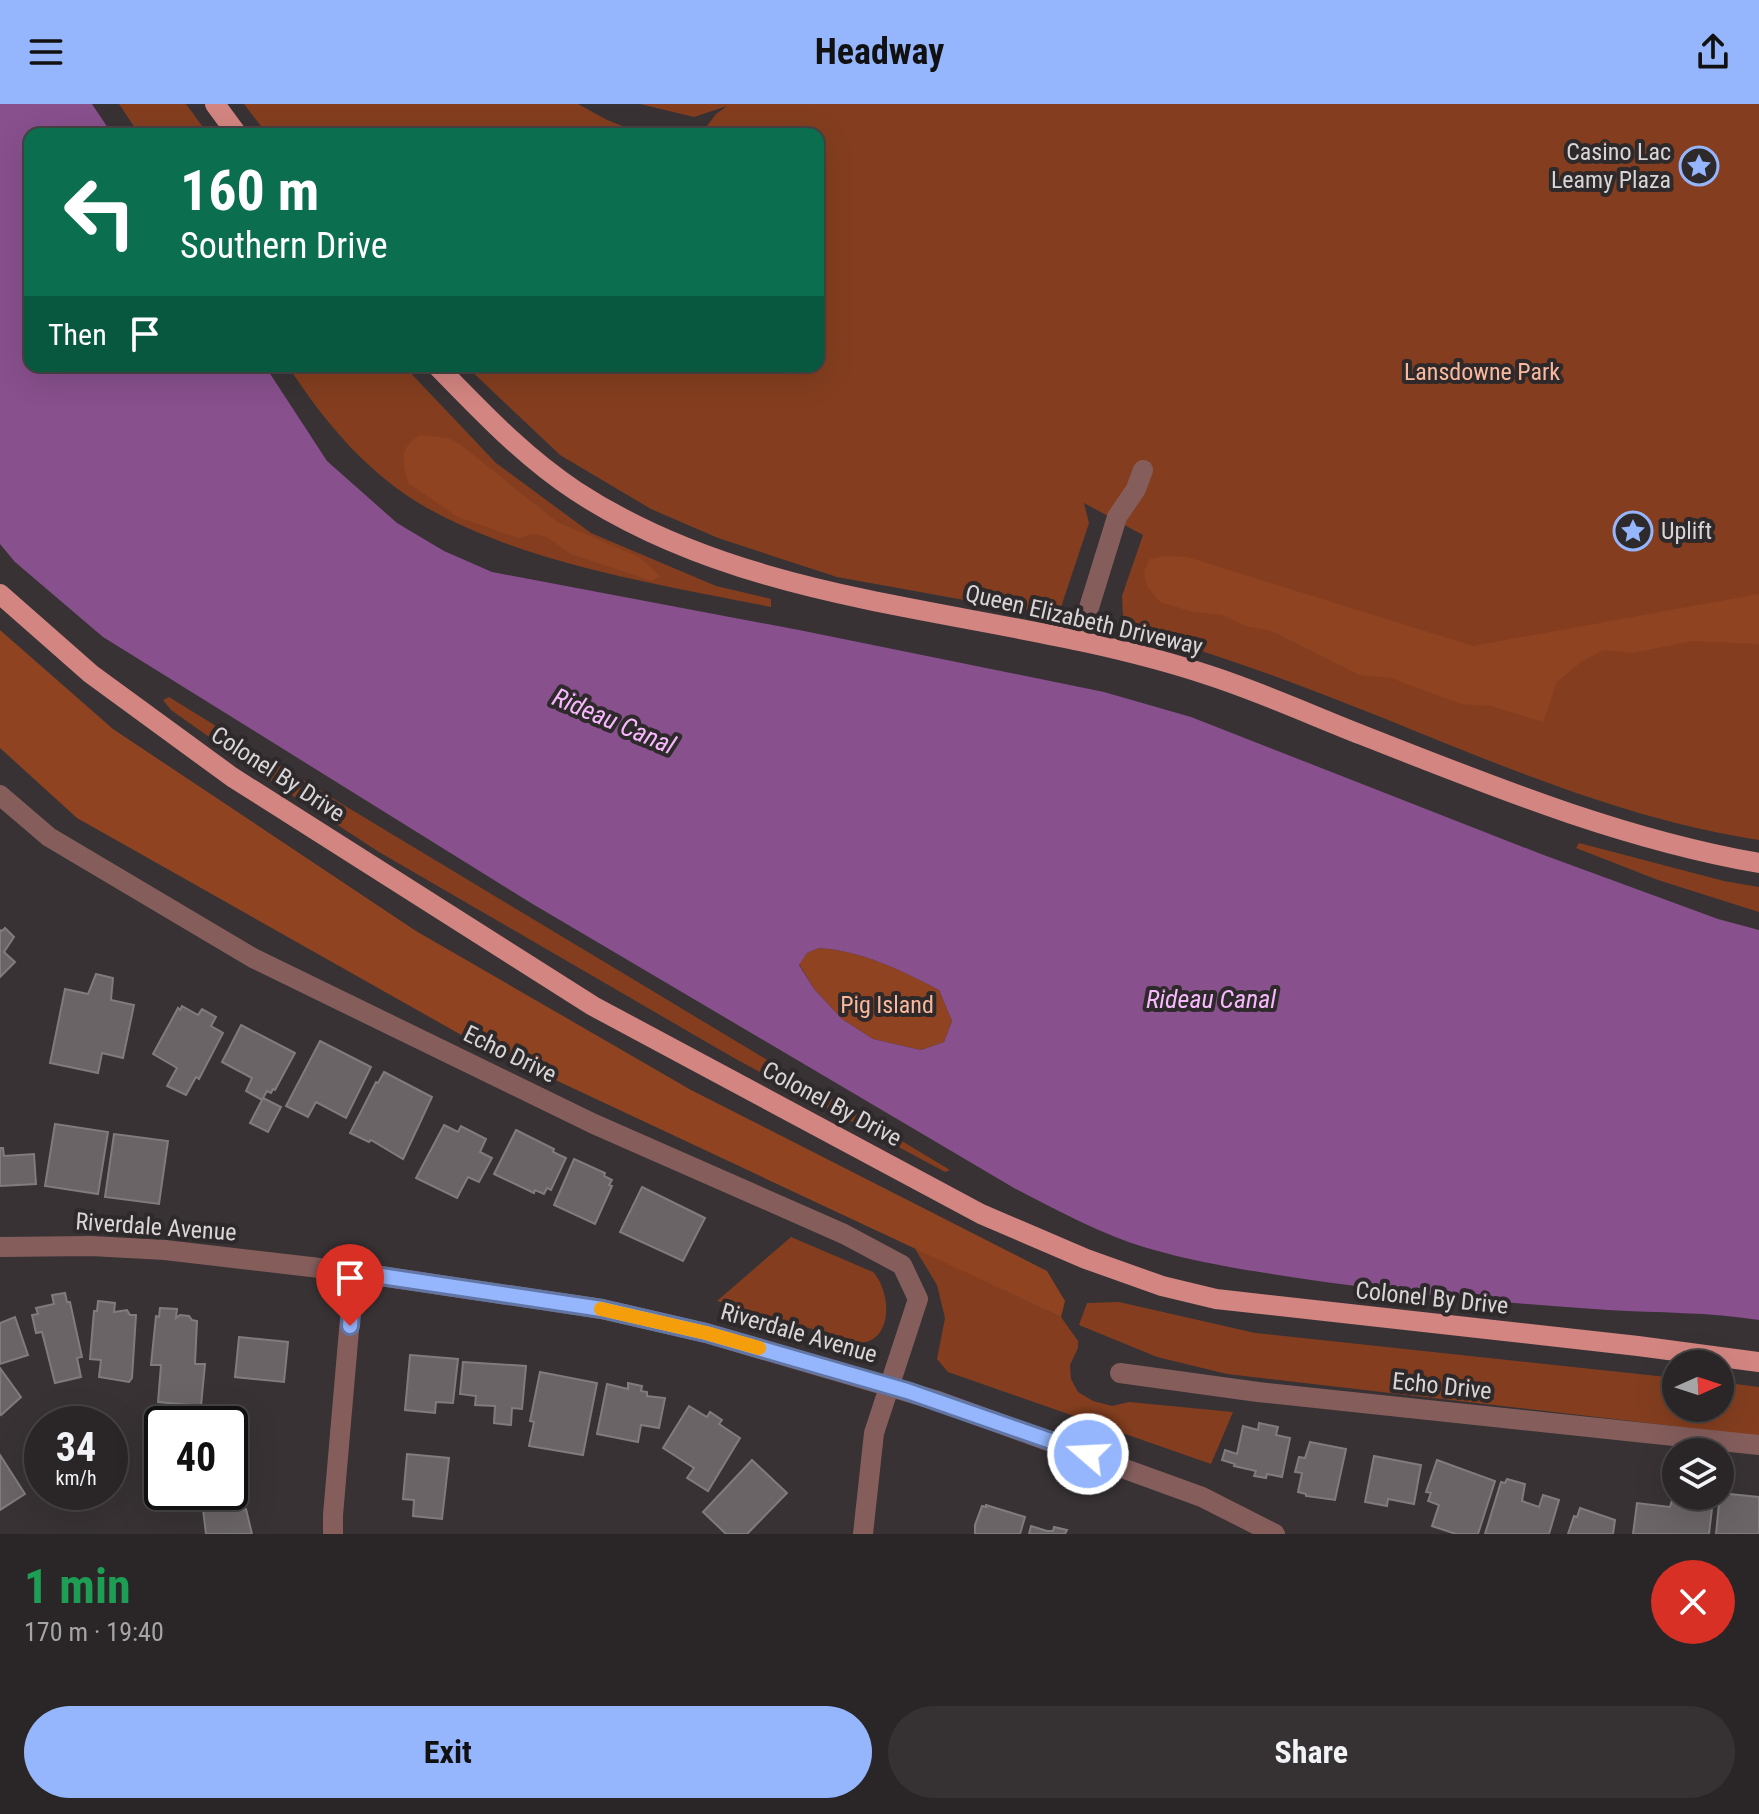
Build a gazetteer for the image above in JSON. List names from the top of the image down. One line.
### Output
{"streets":{"main road":["Queen Elizabeth Driveway","Colonel By Drive"],"street":["Echo Drive","Riverdale Avenue"]},"crossings":[["Echo Drive","Riverdale Avenue"]],"water":["Rideau Canal"],"parks":["Lansdowne Park","Pig Island"],"places":{"place":["Casino Lac Leamy Plaza","Uplift"]},"north":"right","page":{"header":"Headway","turn":["160 m","Southern Drive"],"then":"Then","speed":"34 km/h","limit":"40","heading":["1 min","170 m · 19:40"],"buttons":["Exit","Share"]}}
